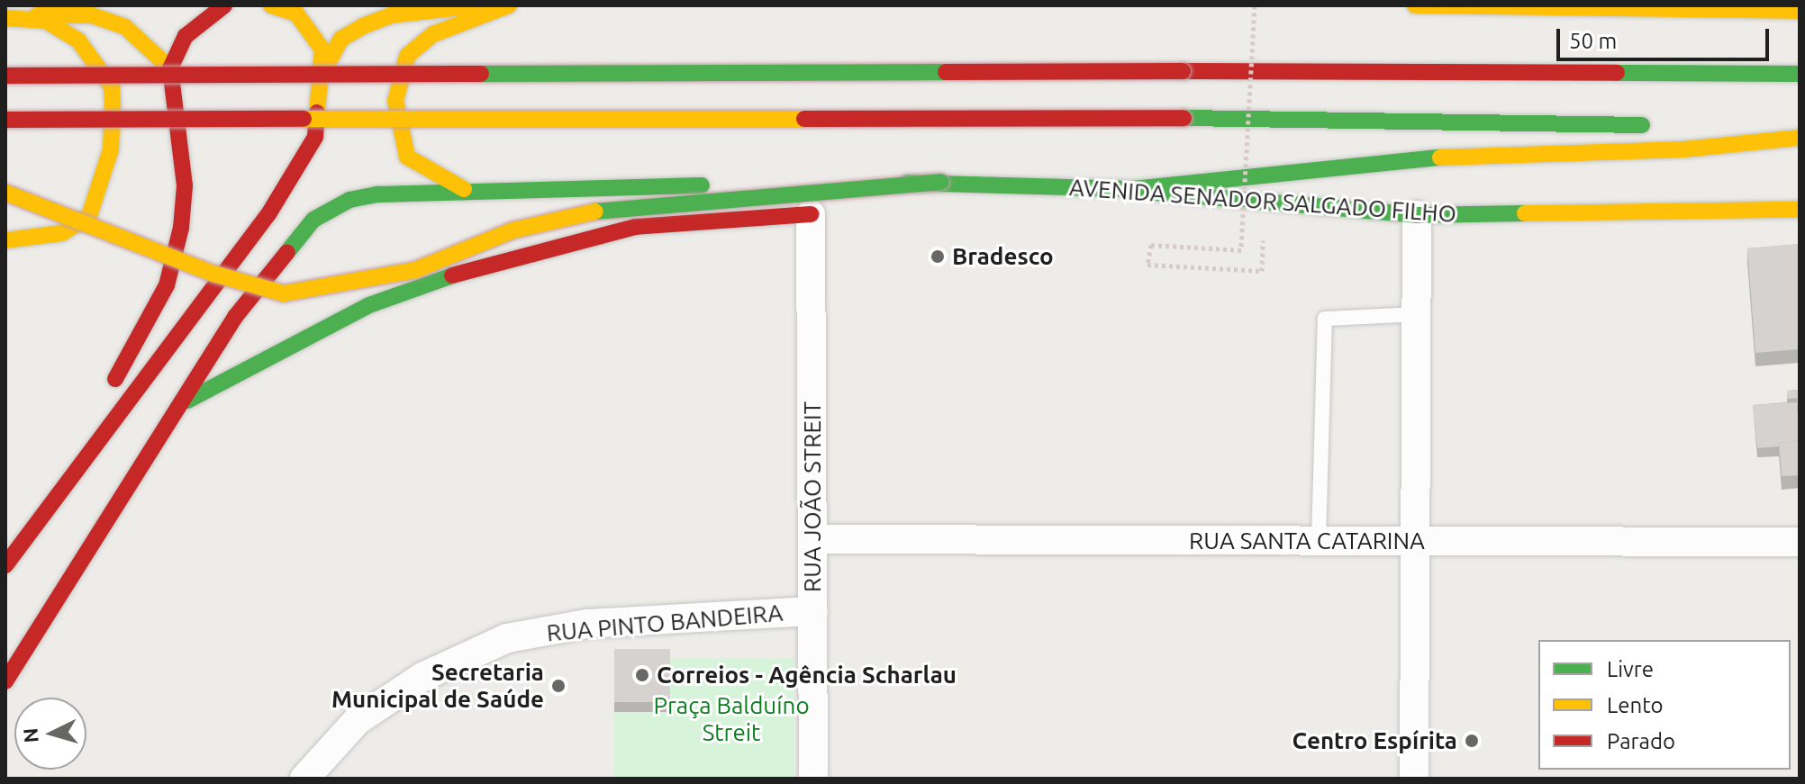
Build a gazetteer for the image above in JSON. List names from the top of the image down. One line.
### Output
{"streets":{"main road":["AVENIDA SENADOR SALGADO FILHO"],"street":["RUA JOÃO STREIT","RUA SANTA CATARINA","RUA PINTO BANDEIRA"]},"crossings":[["RUA JOÃO STREIT","RUA SANTA CATARINA"],["RUA JOÃO STREIT","RUA PINTO BANDEIRA"]],"parks":["Praça Balduíno Streit"],"places":["Bradesco","Correios - Agência Scharlau","Secretaria Municipal de Saúde","Centro Espírita"],"legend":["Livre","Lento","Parado"],"scale_bar":"50 m","north":"left"}
